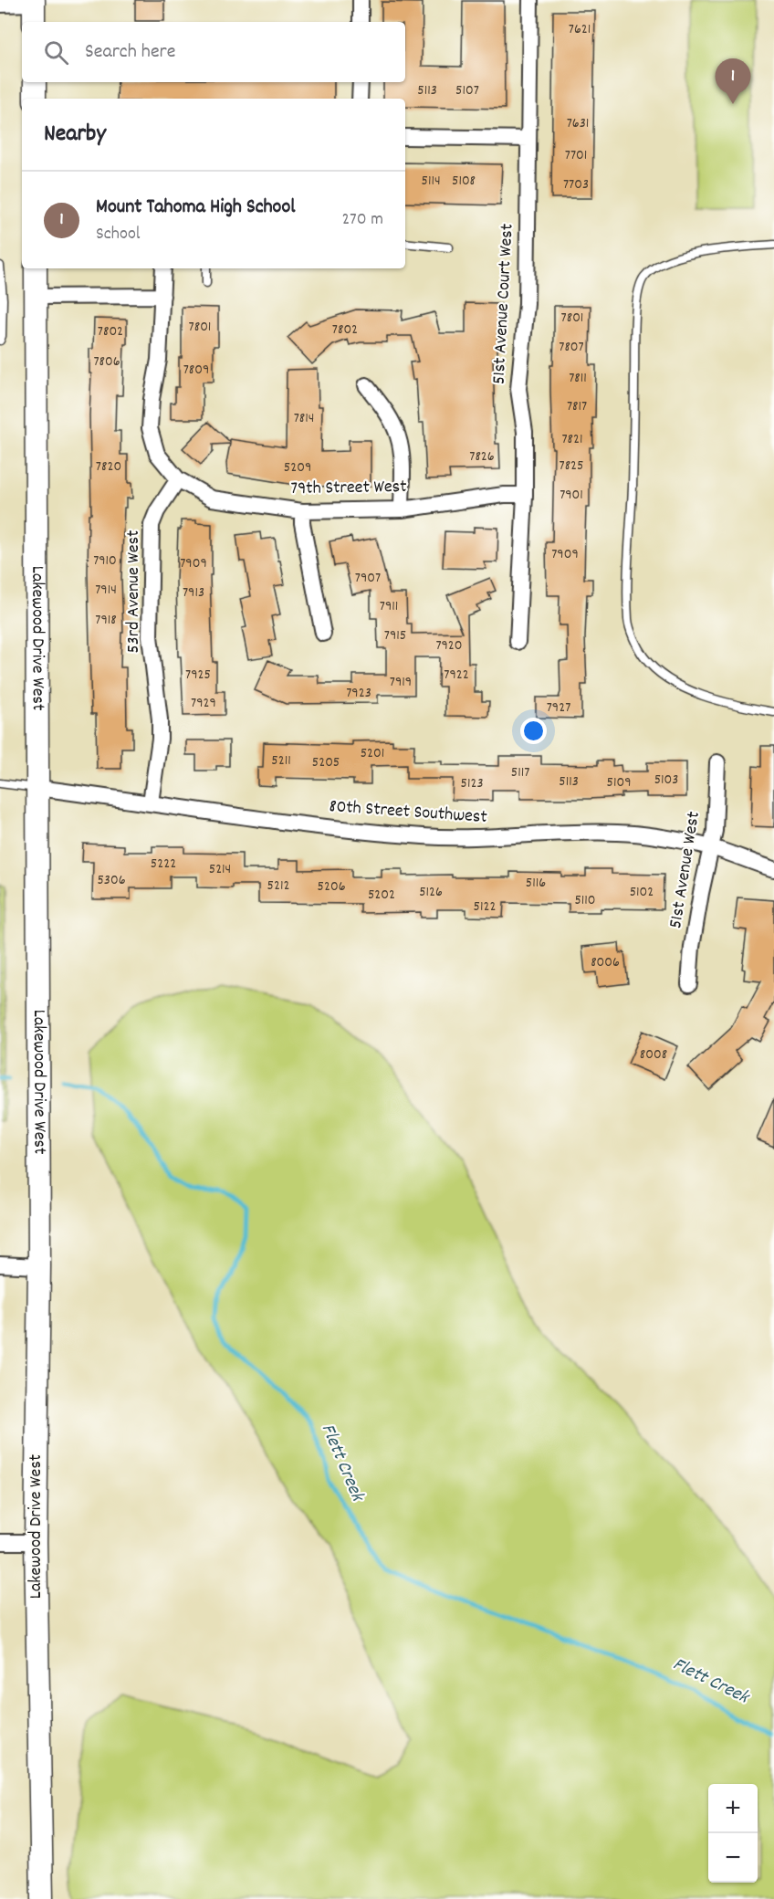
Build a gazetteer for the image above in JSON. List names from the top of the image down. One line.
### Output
{"streets":{"main road":["Lakewood Drive West"],"street":["51st Avenue Court West","79th Street West","53rd Avenue West","80th Street Southwest","51st Avenue West"]},"crossings":[["51st Avenue Court West","79th Street West"],["79th Street West","53rd Avenue West"],["53rd Avenue West","80th Street Southwest"],["Lakewood Drive West","80th Street Southwest"],["80th Street Southwest","51st Avenue West"]],"water":["Flett Creek"],"house_numbers":["7621","5113","5107","7631","7701","5114","5108","7703","7801","7801","7802","7802","7807","7806","7809","7811","7817","7814","7821","7826","7825","7820","5209","7901","7909","7910","7909","7907","7914","7913","7911","7918","7915","7920","7925","7922","7919","7923","7929","7927","5201","5211","5205","5117","5103","5113","5109","5123","5222","5214","5306","5116","5212","5206","5126","5102","5202","5110","5122","8006","8008"],"page":{"search":"Search here","pins":"1","heading":"Nearby","list":[{"mark":"1","name":"Mount Tahoma High School","note":"School","value":"270 m"}],"map_buttons":["+","−"]}}
